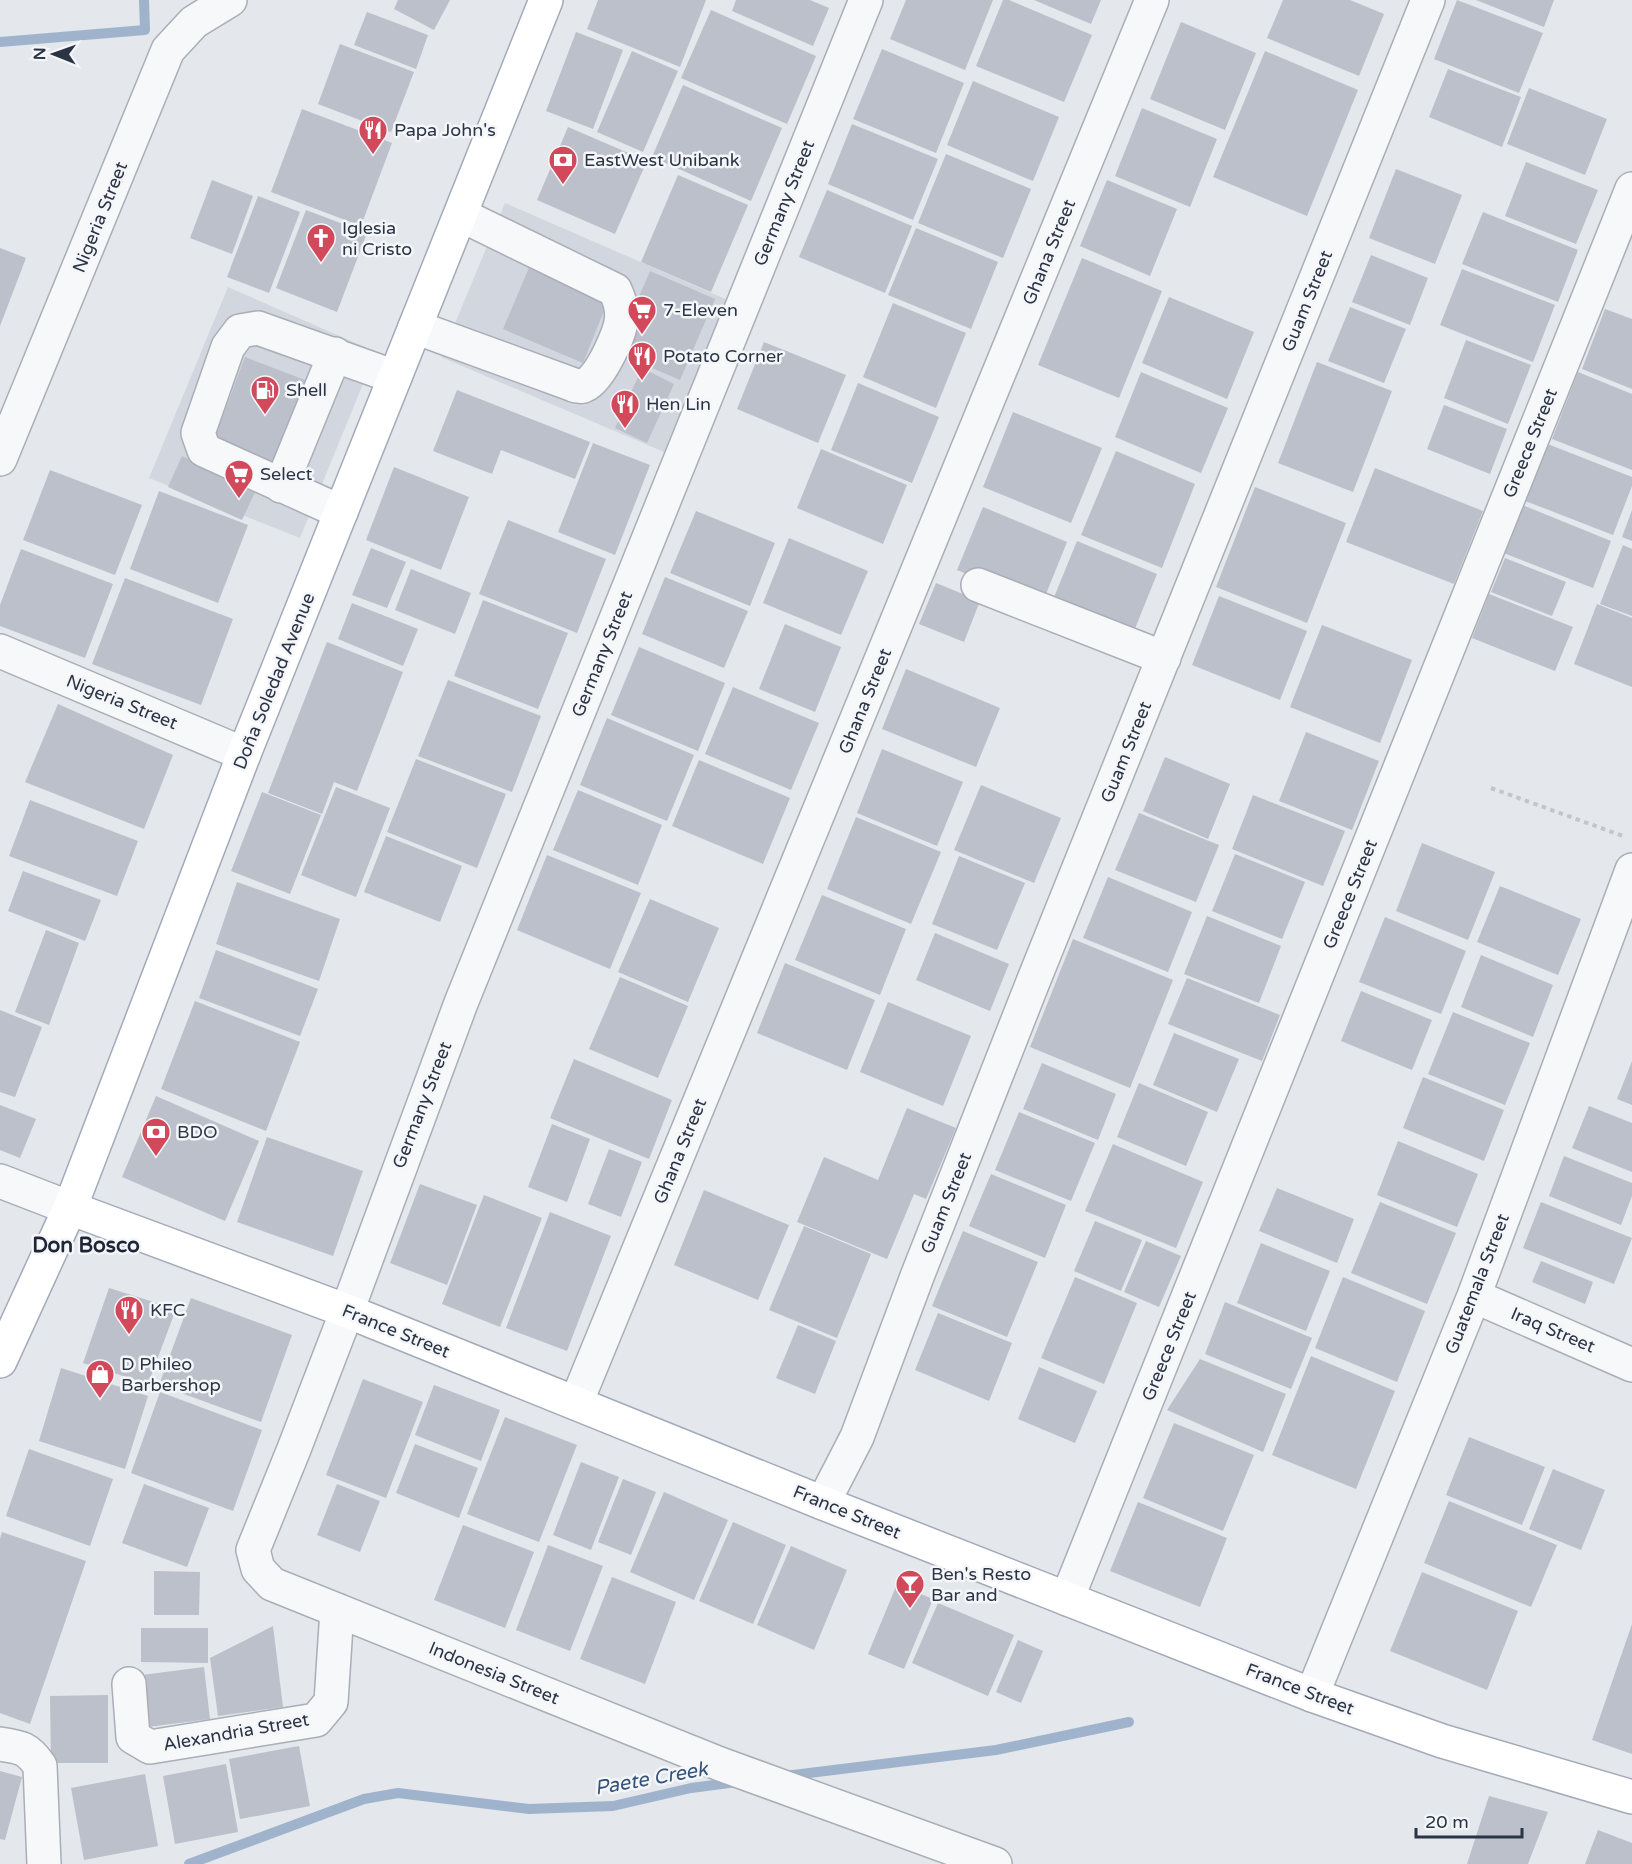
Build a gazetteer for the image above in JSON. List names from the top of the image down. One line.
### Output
{"streets":{"main road":["Doña Soledad Avenue","France Street"],"street":["Germany Street","Nigeria Street","Ghana Street","Guam Street","Greece Street","Guatemala Street","Iraq Street","Indonesia Street","Alexandria Street"]},"crossings":[["Germany Street","France Street"],["Germany Street","Indonesia Street"],["Nigeria Street","Doña Soledad Avenue"],["Ghana Street","France Street"],["Guam Street","France Street"],["Greece Street","France Street"],["Doña Soledad Avenue","France Street"],["Guatemala Street","Iraq Street"],["Guatemala Street","France Street"],["France Street","Indonesia Street"],["Indonesia Street","Alexandria Street"]],"districts":["Don Bosco"],"water":["Paete Creek"],"places":{"restaurant":["Papa John's","Potato Corner","Hen Lin","KFC"],"bank":["EastWest Unibank","BDO"],"church":["Iglesia ni Cristo"],"supermarket":["7-Eleven","Select"],"fuel station":["Shell"],"shop":["D Phileo Barbershop"],"bar":["Ben's Resto Bar and"]},"scale_bar":"20 m","north":"left"}
